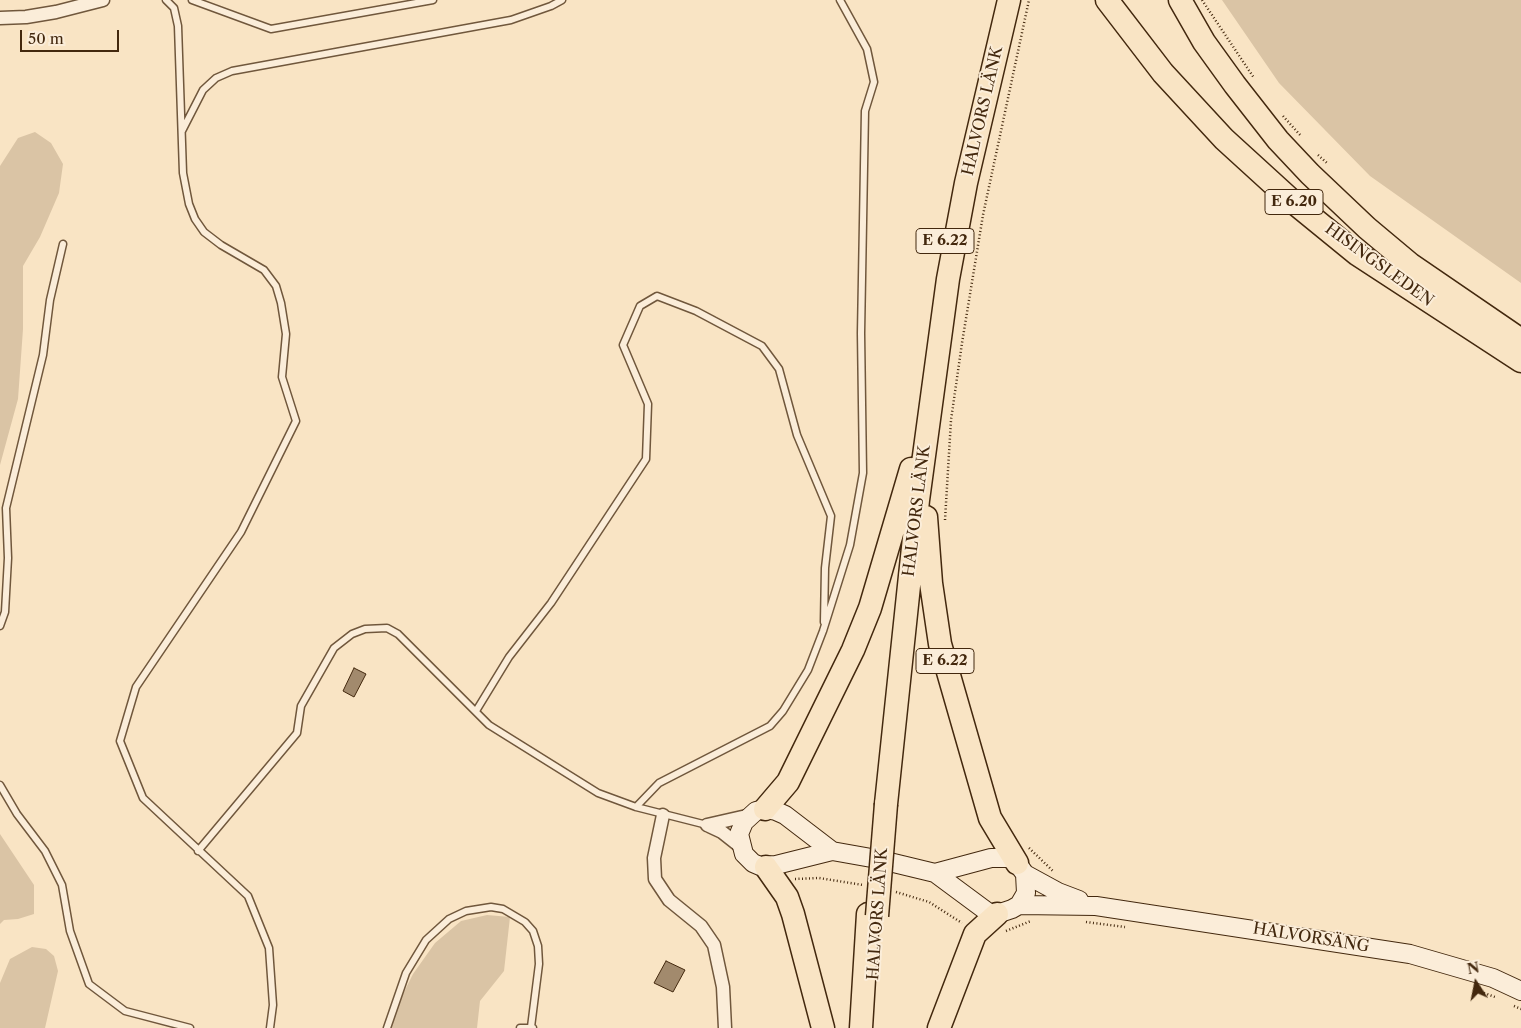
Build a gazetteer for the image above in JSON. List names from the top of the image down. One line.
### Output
{"streets":{"highway":["HALVORS LÄNK","E 6.20","E 6.22","HISINGSLEDEN"],"street":["HALVORSÄNG"]},"crossings":[["HALVORS LÄNK","E 6.22"],["E 6.22","HALVORSÄNG"]],"scale_bar":"50 m","north":"top"}
